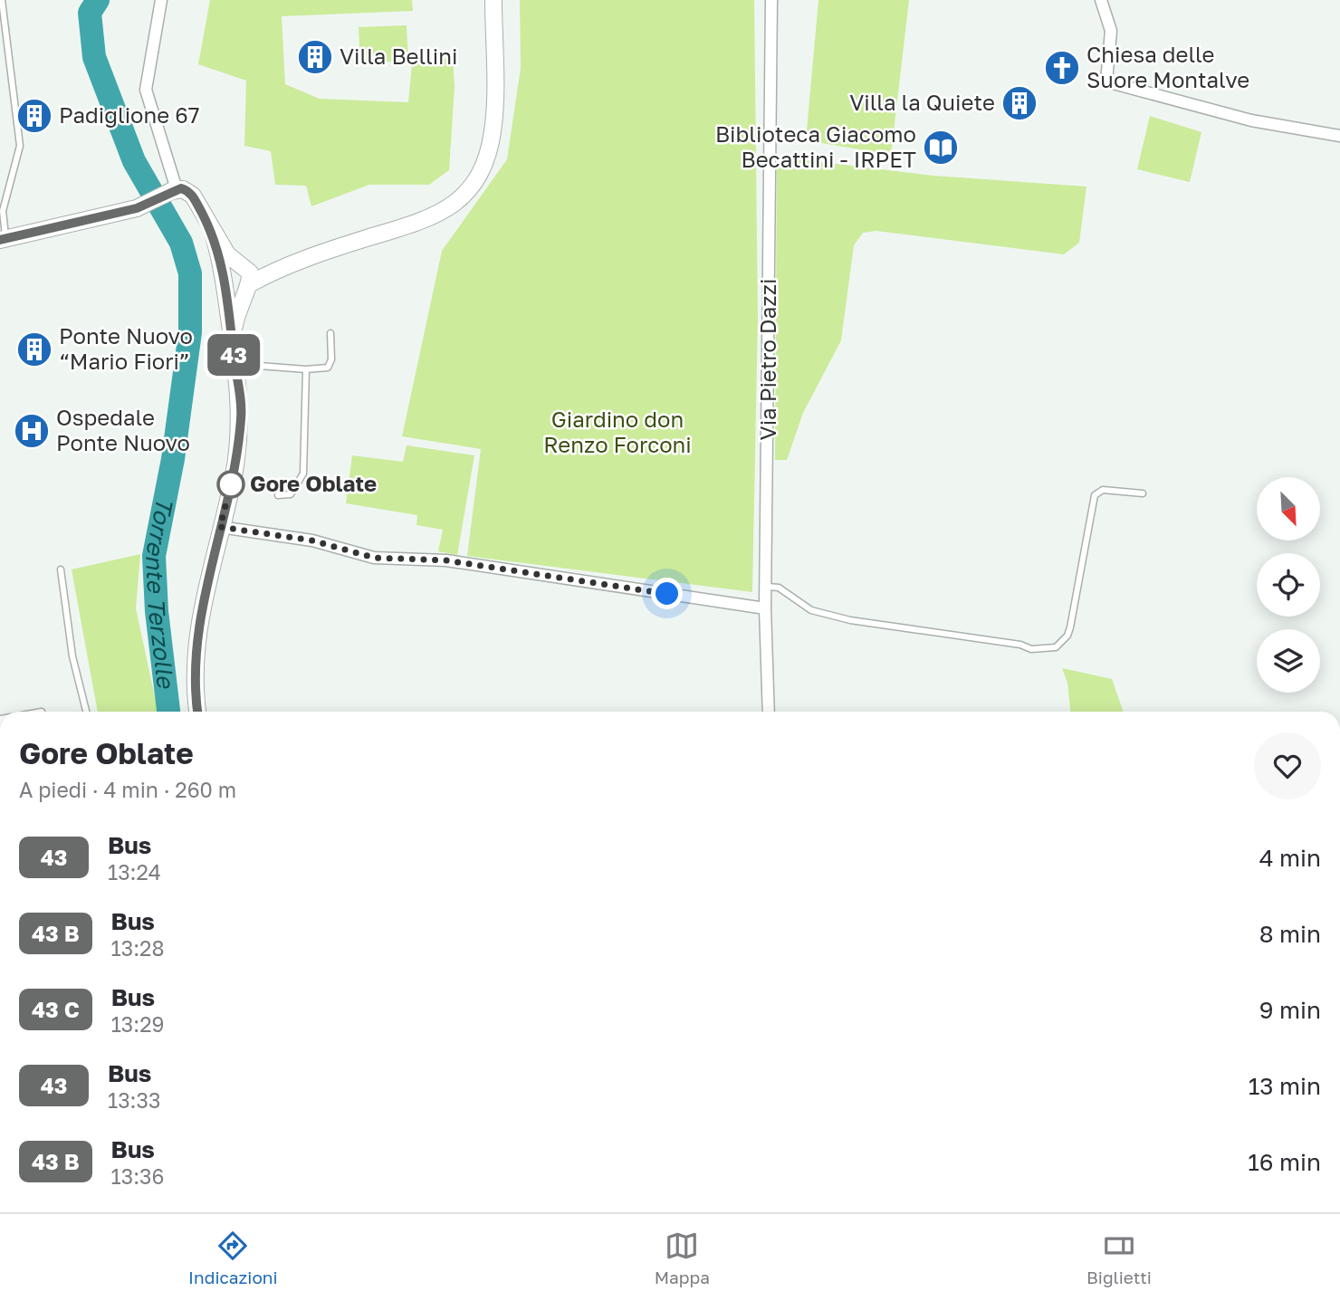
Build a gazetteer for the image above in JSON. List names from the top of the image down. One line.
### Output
{"streets":{"street":["Via Pietro Dazzi"]},"water":["Torrente Terzolle"],"parks":["Giardino don Renzo Forconi"],"places":{"building":["Villa Bellini","Villa la Quiete","Padiglione 67","Ponte Nuovo “Mario Fiori”"],"church":["Chiesa delle Suore Montalve"],"library":["Biblioteca Giacomo Becattini - IRPET"],"hospital":["Ospedale Ponte Nuovo"],"other":["Gore Oblate"]},"lines":["bus line 43"],"north":"bottom right","page":{"on_map":"43","heading":["Gore Oblate","A piedi · 4 min · 260 m"],"list":[{"mark":"43","name":"Bus","note":"13:24","value":"4 min"},{"mark":"43 B","name":"Bus","note":"13:28","value":"8 min"},{"mark":"43 C","name":"Bus","note":"13:29","value":"9 min"},{"mark":"43","name":"Bus","note":"13:33","value":"13 min"},{"mark":"43 B","name":"Bus","note":"13:36","value":"16 min"}],"tabs":["Indicazioni","Mappa","Biglietti"]}}
